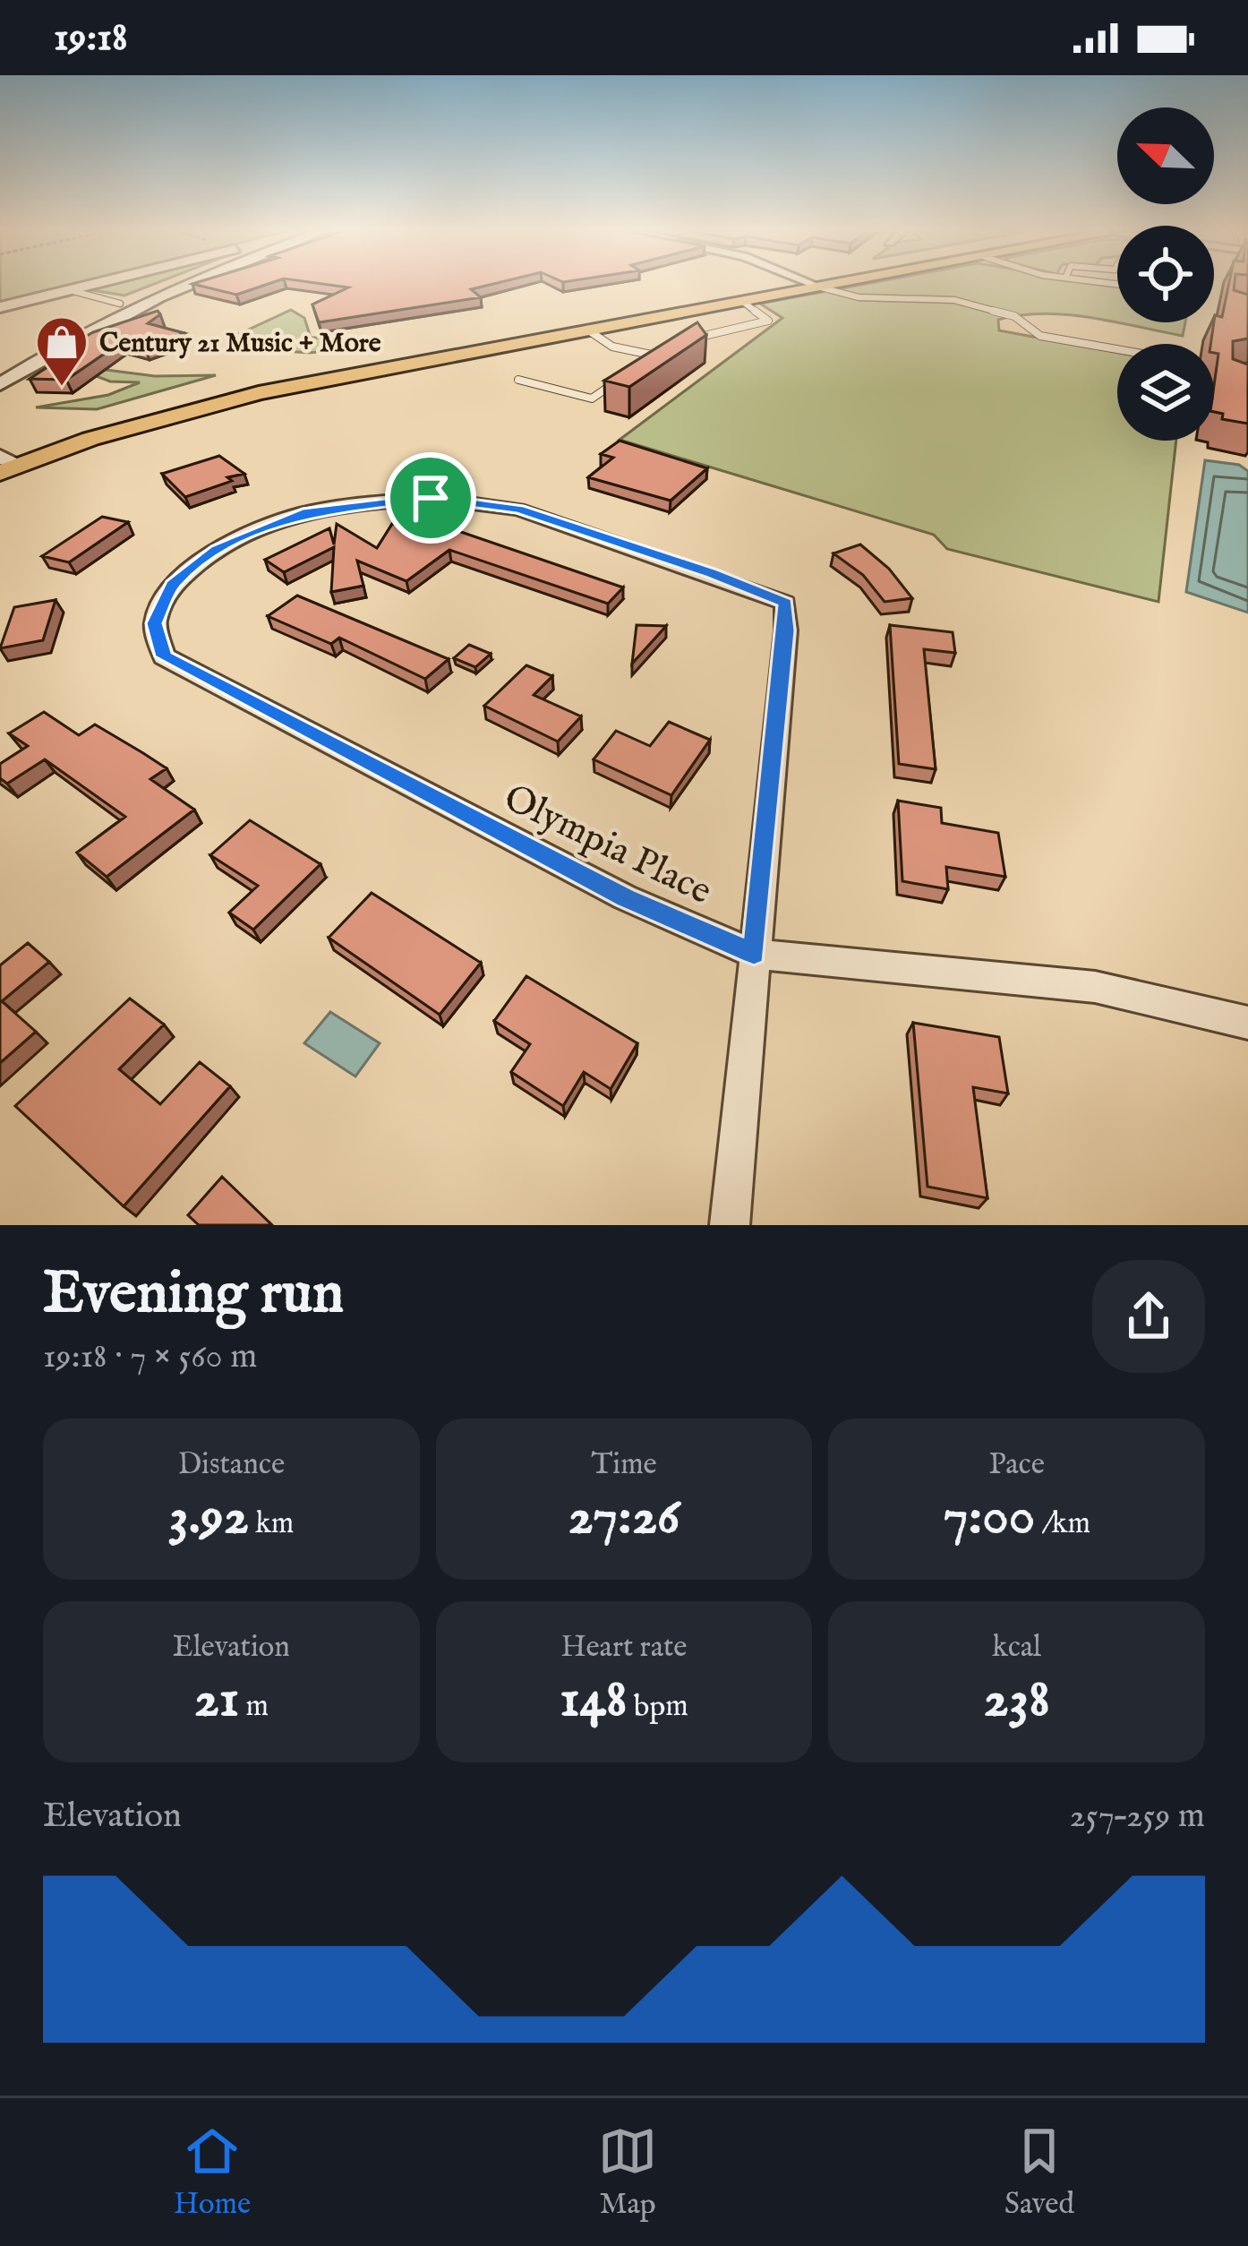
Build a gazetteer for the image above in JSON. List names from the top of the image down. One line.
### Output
{"streets":{"street":["Olympia Place"]},"places":{"shop":["Century 21 Music + More"]},"north":"top left","page":{"status":"19:18","heading":["Evening run","19:18 · 7 × 560 m"],"stats":[["Distance","3.92 km"],["Time","27:26"],["Pace","7:00 /km"],["Elevation","21 m"],["Heart rate","148 bpm"],["kcal","238"]],"chart":["Elevation","257–259 m"],"tabs":["Home","Map","Saved"]}}
